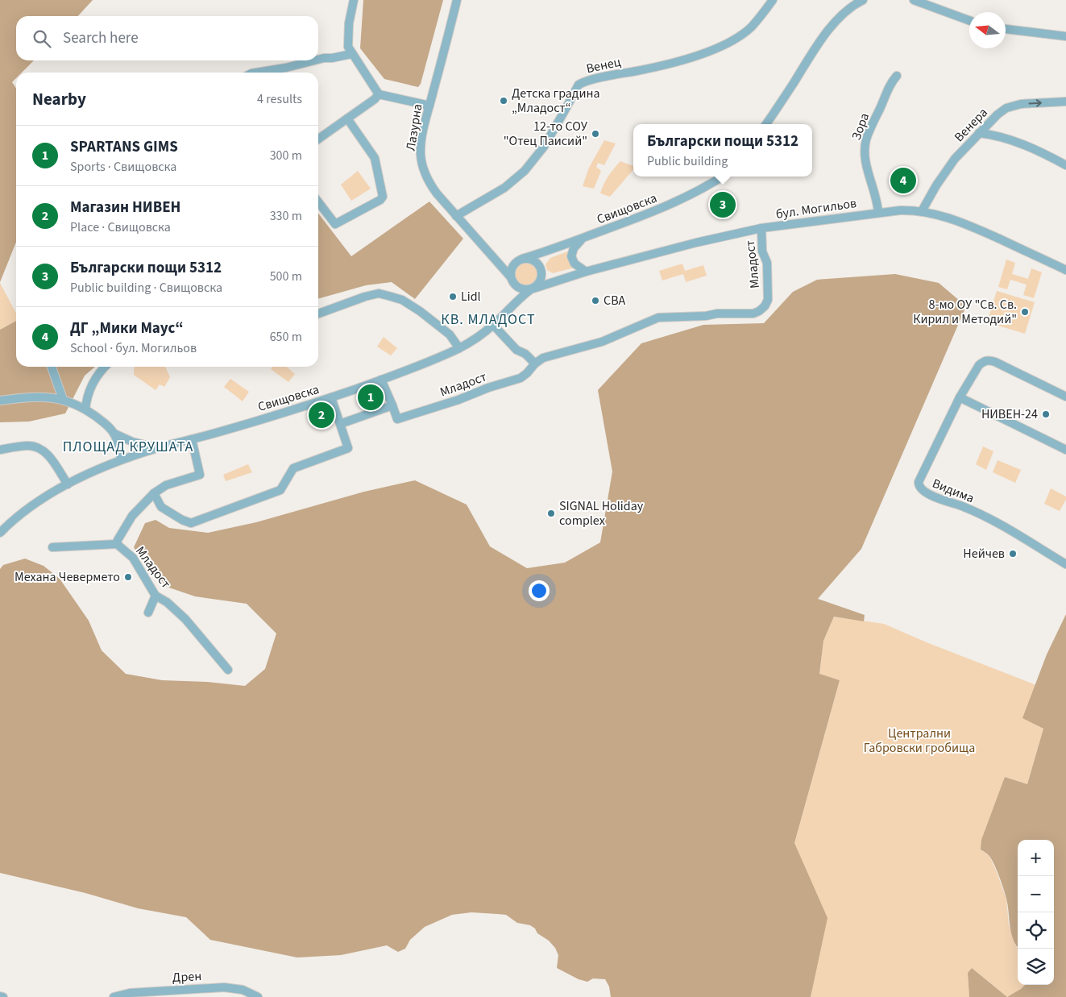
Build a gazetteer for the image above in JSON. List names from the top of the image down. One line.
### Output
{"streets":{"street":["Венец","Венера","Зора","Лазурна","Свищовска","бул. Могильов","Младост","Видима","Дрен"]},"crossings":[["Венец","Лазурна"],["Венера","бул. Могильов"],["Зора","бул. Могильов"],["Лазурна","Свищовска"],["Лазурна","бул. Могильов"],["Свищовска","бул. Могильов"],["Свищовска","Младост"],["бул. Могильов","Младост"]],"one_way":["Венера"],"districts":["КВ. МЛАДОСТ","ПЛОЩАД КРУШАТА"],"parks":["Централни Габровски гробища"],"places":["Детска градина „Младост“","12-то СОУ \"Отец Паисий\"","Lidl","CBA","8-мо ОУ \"Св. Св. Кирил и Методий\"","НИВЕН-24","SIGNAL Holiday complex","Нейчев","Механа Чевермето"],"north":"left","page":{"search":"Search here","heading":["Nearby","4 results"],"popup":["Български пощи 5312","Public building"],"list":[{"mark":"1","name":"SPARTANS GIMS","note":"Sports · Свищовска","value":"300 m"},{"mark":"2","name":"Магазин НИВЕН","note":"Place · Свищовска","value":"330 m"},{"mark":"3","name":"Български пощи 5312","note":"Public building · Свищовска","value":"500 m"},{"mark":"4","name":"ДГ „Мики Маус“","note":"School · бул. Могильов","value":"650 m"}],"pins":["4","3","1","2"],"map_buttons":["+","−"]}}
